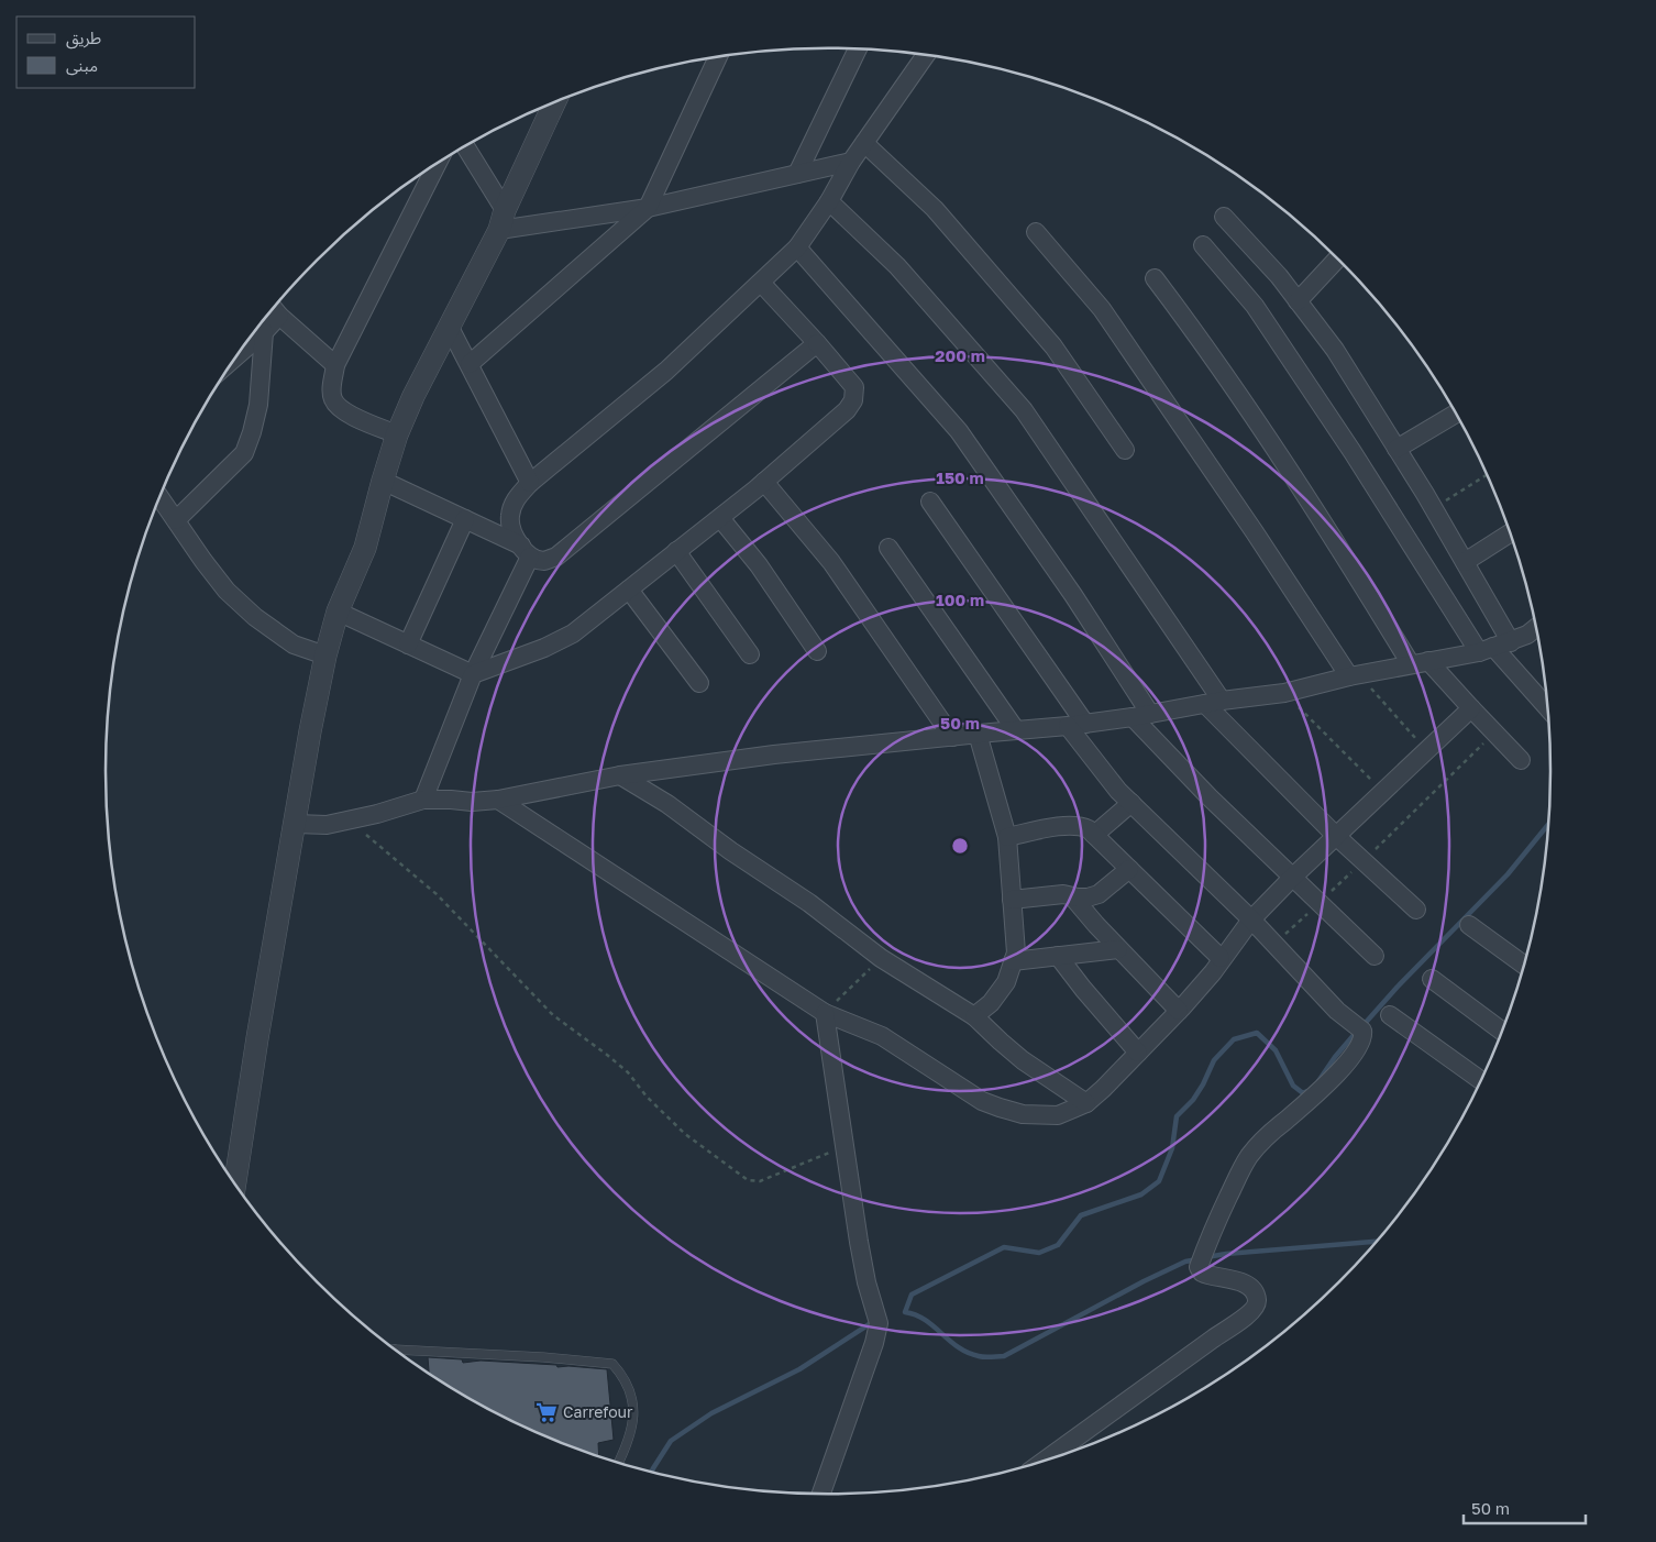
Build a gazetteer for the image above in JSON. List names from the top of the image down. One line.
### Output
{"places":{"supermarket":["Carrefour"]},"legend":["طريق","مبنى"],"scale_bar":"50 m","rings":["200 m","150 m","100 m","50 m"]}
